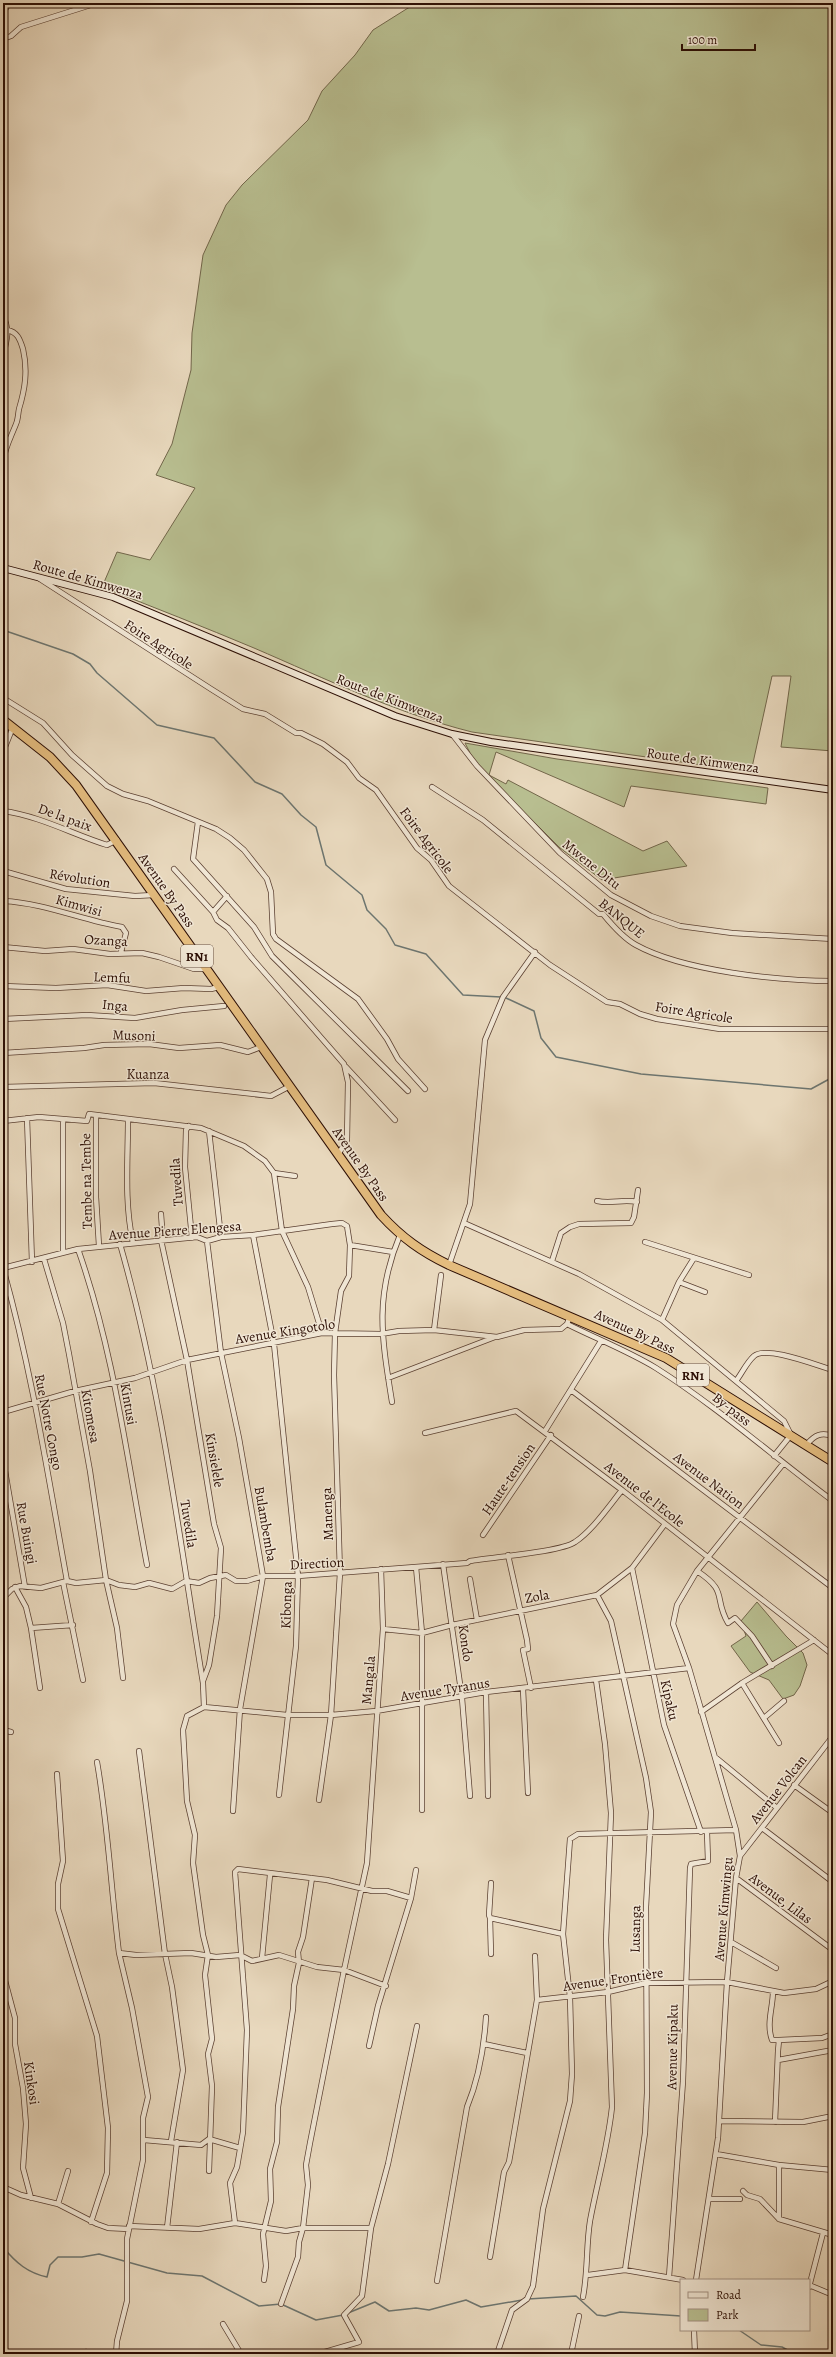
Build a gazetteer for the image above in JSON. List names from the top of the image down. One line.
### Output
{"streets":{"highway":["Avenue By Pass","RN1"],"street":["Route de Kimwenza","Foire Agricole","De la paix","Mwene Ditu","Révolution","Kimwisi","BANQUE","Ozanga","Lemfu","Inga","Musoni","Kuanza","Tembe na Tembe","Tuvedila","Avenue Pierre Elengesa","Avenue Kingotolo","Kintusi","By-pass","Kitomesa","Rue Notre Congo","Kinsielele","Haute-tension","Avenue Nation","Avenue de l'Ecole","Manenga","Bulambemba","Rue Buingi","Direction","Zola","Kibonga","Kondo","Mangala","Avenue Tyranus","Kipaku","Avenue Volcan","Avenue, Lilas","Avenue Kimwingu","Lusanga","Avenue, Frontière","Avenue Kipaku","Kinkosi"]},"crossings":[["Route de Kimwenza","Foire Agricole"],["Route de Kimwenza","Mwene Ditu"],["De la paix","Avenue By Pass"],["Révolution","Avenue By Pass"],["Avenue By Pass","Ozanga"],["Avenue By Pass","Lemfu"],["Avenue By Pass","Musoni"],["Avenue By Pass","Kuanza"],["Avenue By Pass","Avenue Kingotolo"],["Avenue By Pass","By-pass"],["Kimwisi","Ozanga"],["Tembe na Tembe","Avenue Pierre Elengesa"],["Tuvedila","Avenue Pierre Elengesa"],["Tuvedila","Avenue Kingotolo"],["Tuvedila","Kinsielele"],["Tuvedila","Avenue Tyranus"],["Avenue Pierre Elengesa","Kintusi"],["Avenue Pierre Elengesa","Kitomesa"],["Avenue Pierre Elengesa","Rue Notre Congo"],["Avenue Pierre Elengesa","Kinsielele"],["Avenue Pierre Elengesa","Manenga"],["Avenue Pierre Elengesa","Bulambemba"],["Avenue Pierre Elengesa","Kibonga"],["Avenue Kingotolo","Kintusi"],["Avenue Kingotolo","By-pass"],["Avenue Kingotolo","Kitomesa"],["Avenue Kingotolo","Rue Notre Congo"],["Avenue Kingotolo","Kinsielele"],["Avenue Kingotolo","Manenga"],["Avenue Kingotolo","Bulambemba"],["Avenue Kingotolo","Kibonga"],["By-pass","Haute-tension"],["By-pass","Avenue Kimwingu"],["Kinsielele","Direction"],["Haute-tension","Avenue Nation"],["Haute-tension","Avenue de l'Ecole"],["Avenue Nation","Avenue Kimwingu"],["Avenue de l'Ecole","Direction"],["Avenue de l'Ecole","Zola"],["Avenue de l'Ecole","Avenue Kimwingu"],["Manenga","Direction"],["Manenga","Avenue Tyranus"],["Bulambemba","Direction"],["Bulambemba","Avenue Tyranus"],["Direction","Kibonga"],["Direction","Kondo"],["Direction","Mangala"],["Zola","Kondo"],["Zola","Mangala"],["Zola","Kipaku"],["Zola","Lusanga"],["Kibonga","Avenue Tyranus"],["Kondo","Avenue Tyranus"],["Mangala","Avenue Tyranus"],["Avenue Tyranus","Kipaku"],["Avenue Tyranus","Avenue Kimwingu"],["Avenue Tyranus","Lusanga"],["Avenue Volcan","Avenue Kimwingu"],["Avenue, Lilas","Avenue Kimwingu"],["Avenue Kimwingu","Avenue, Frontière"],["Lusanga","Avenue, Frontière"],["Avenue, Frontière","Avenue Kipaku"]],"legend":["Road","Park"],"scale_bar":"100 m"}
